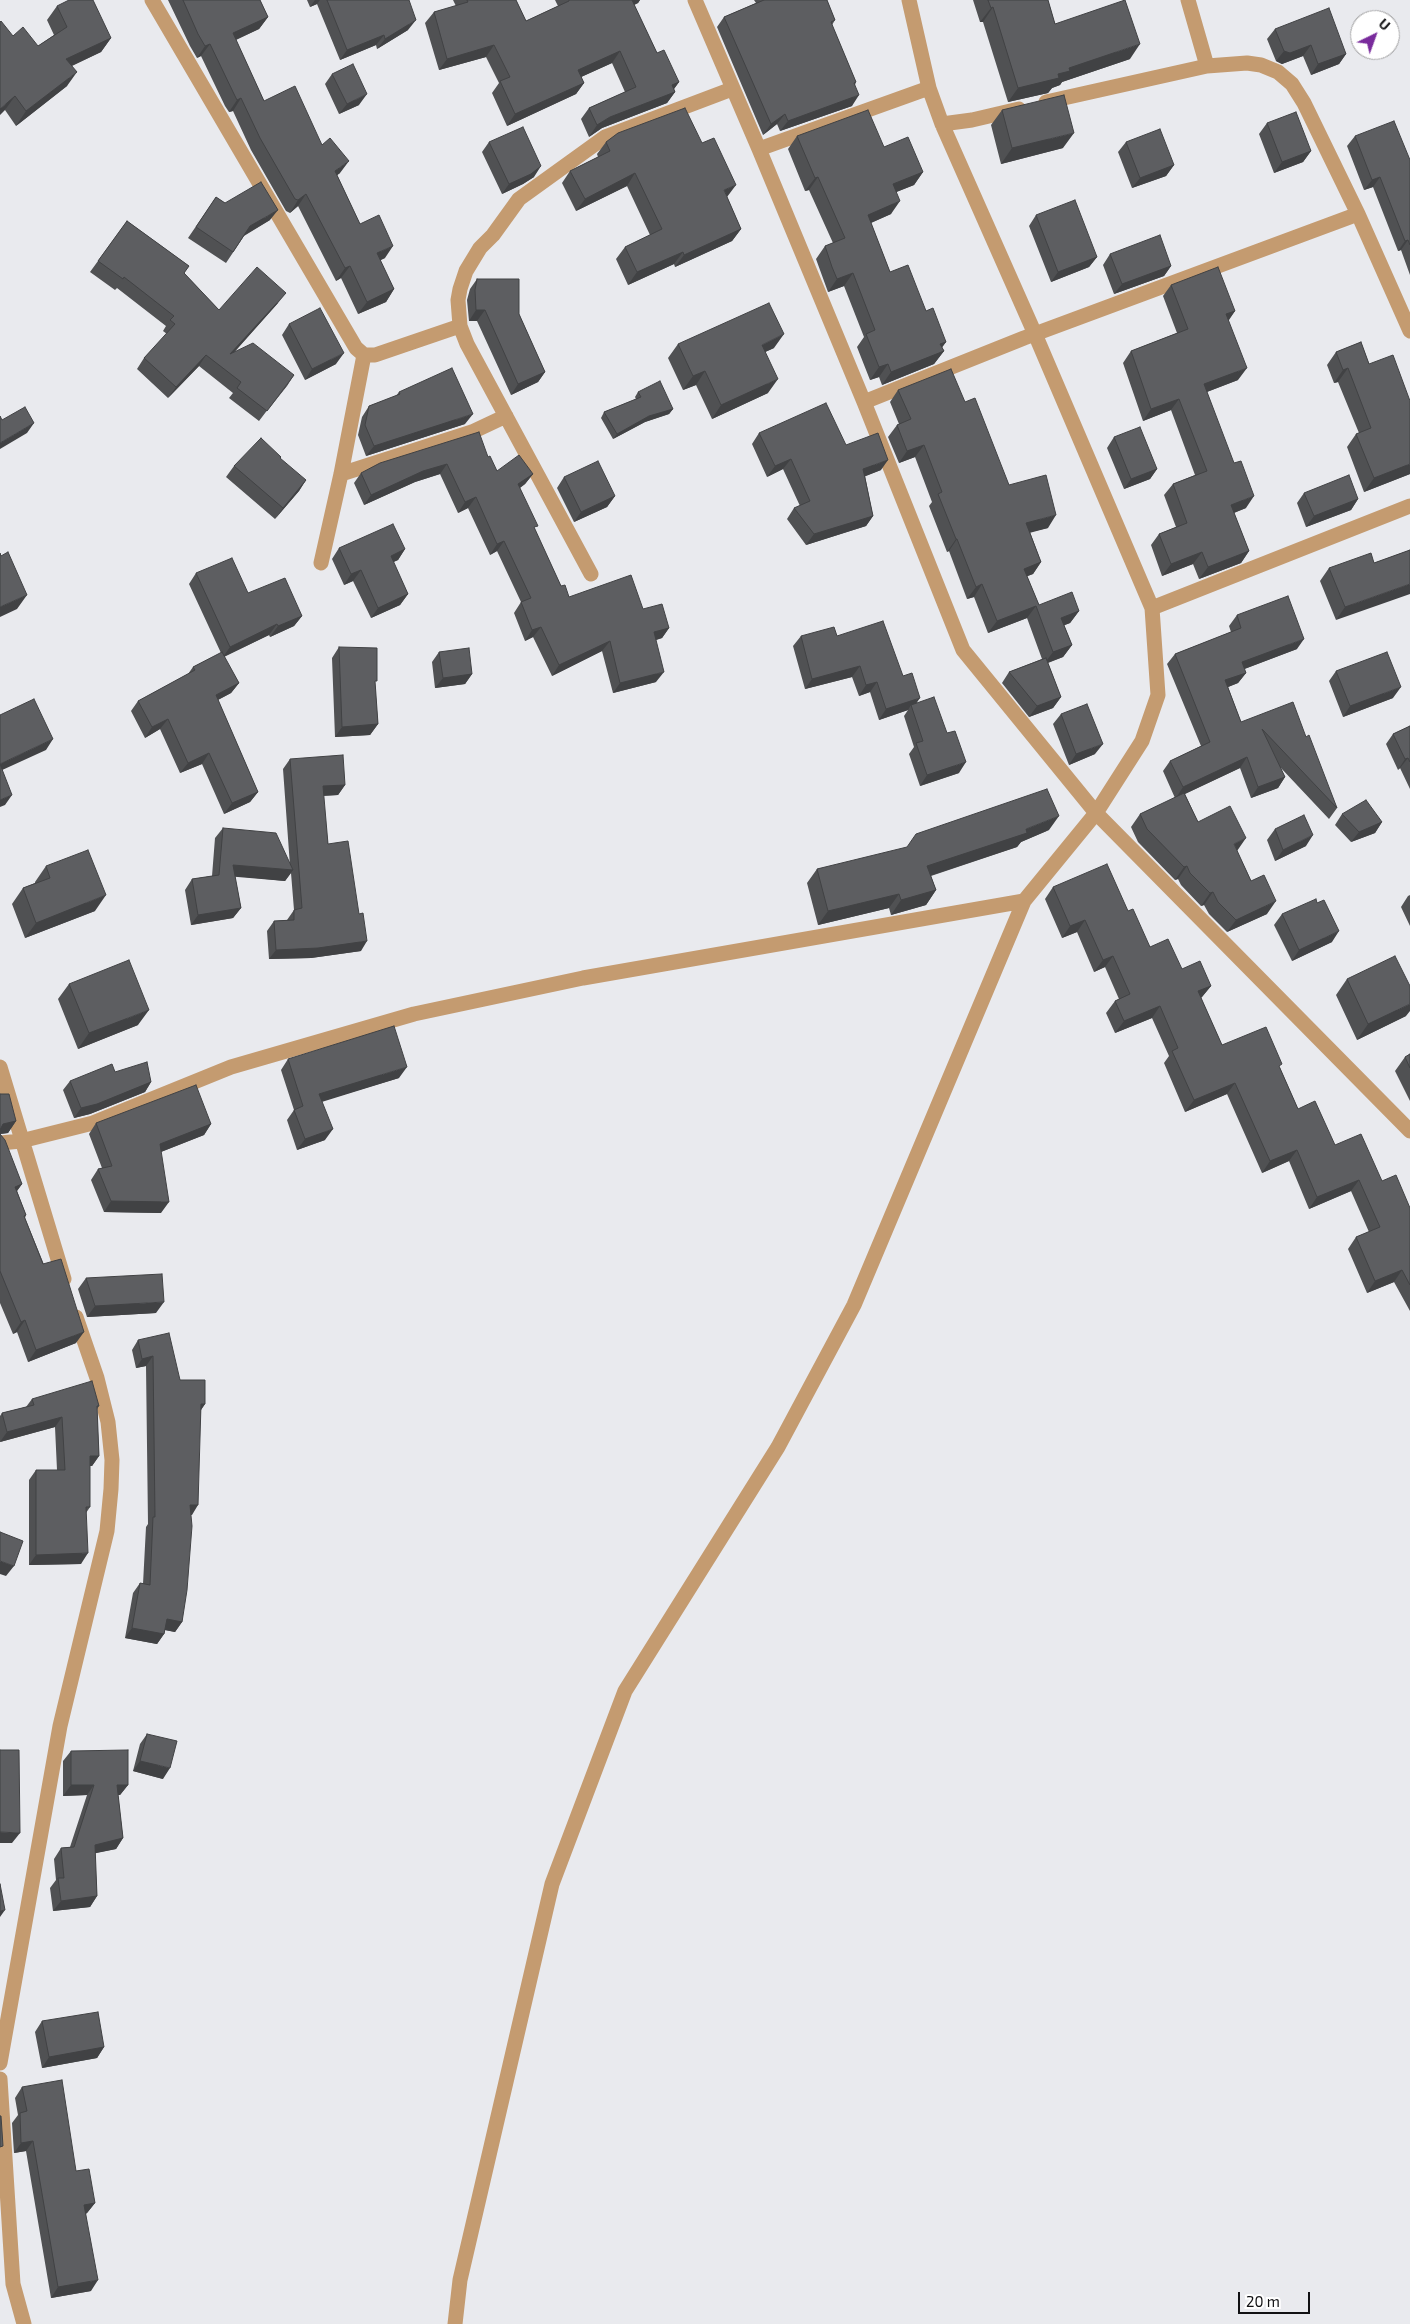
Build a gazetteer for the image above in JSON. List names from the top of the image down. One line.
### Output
{"scale_bar":"20 m","north":"top right"}
